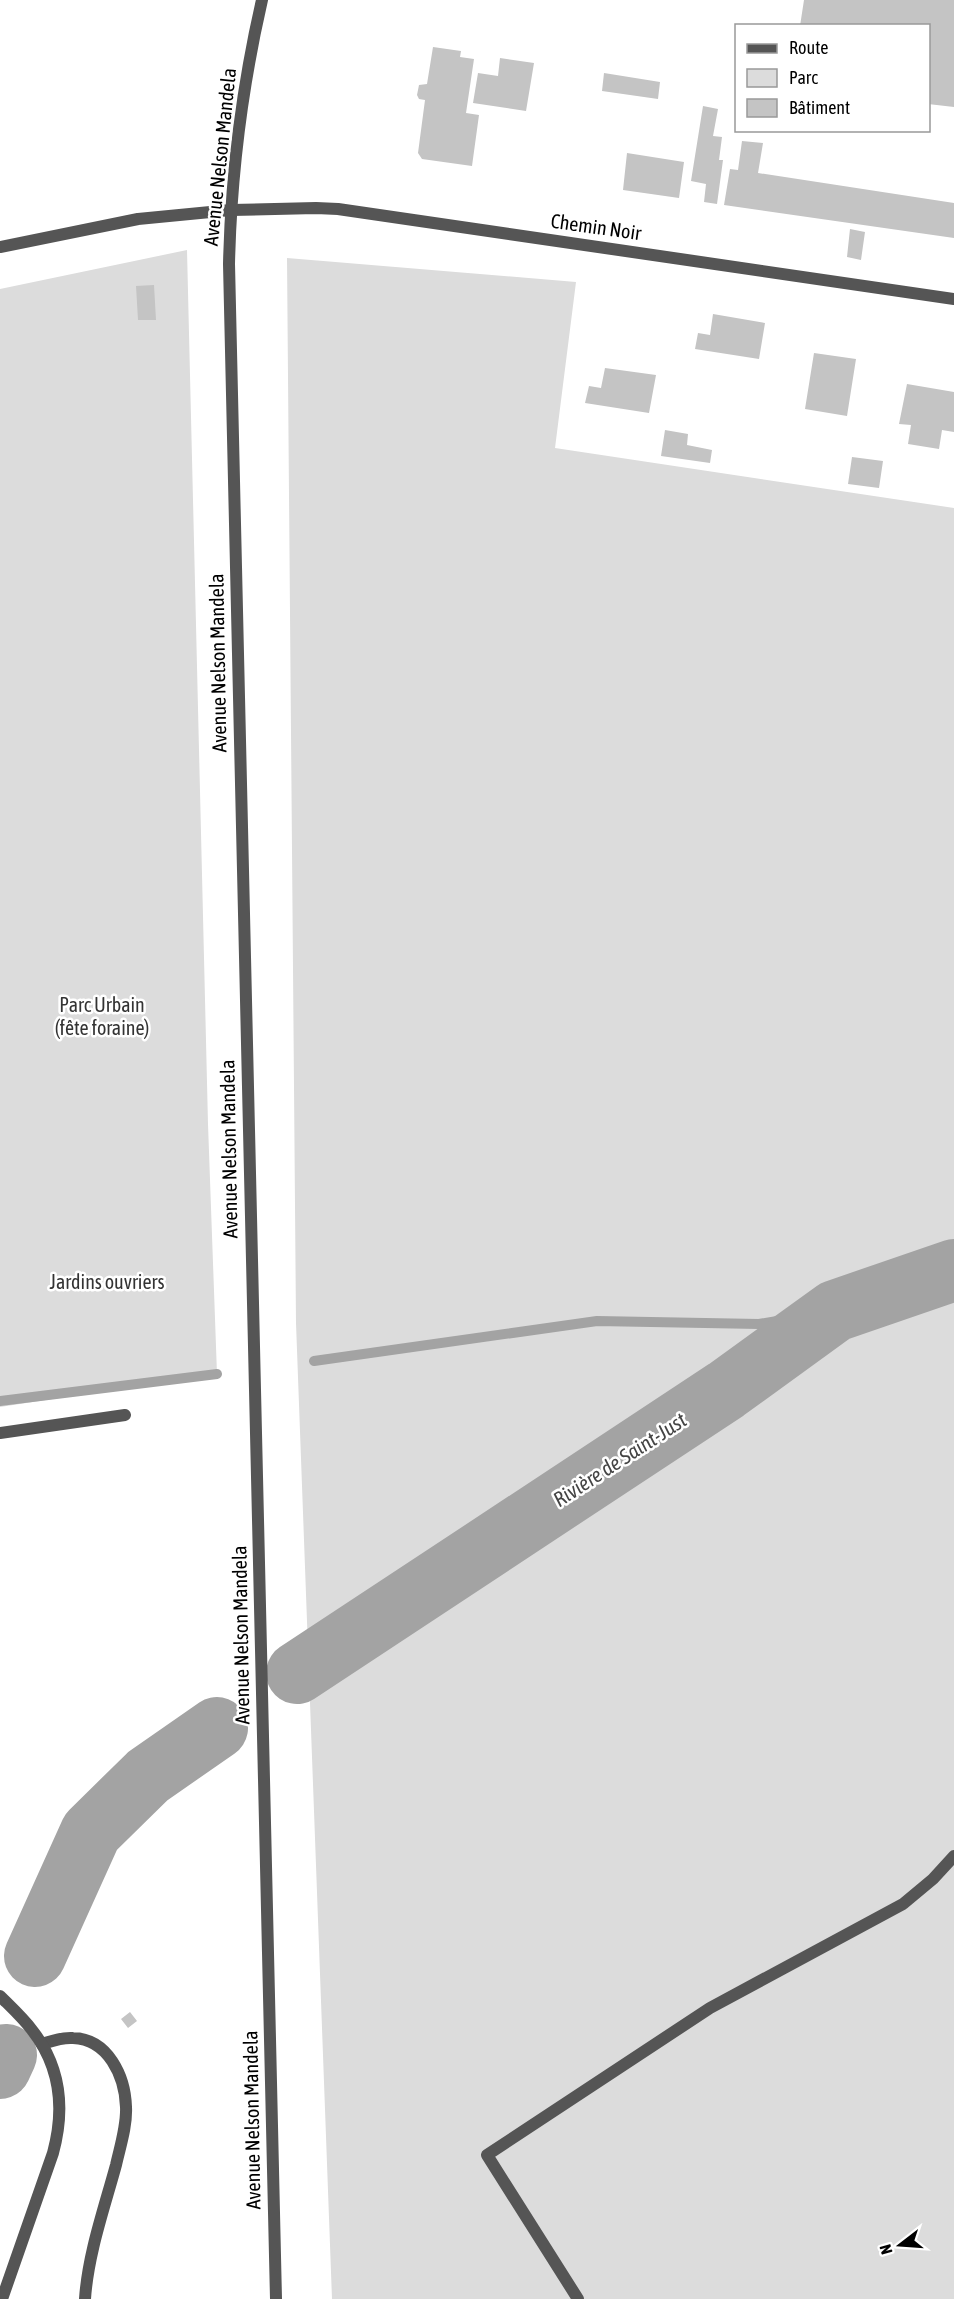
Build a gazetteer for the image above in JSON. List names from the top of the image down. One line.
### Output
{"streets":{"street":["Avenue Nelson Mandela","Chemin Noir"]},"crossings":[["Avenue Nelson Mandela","Chemin Noir"]],"water":["Rivière de Saint-Just"],"parks":["Parc Urbain (fête foraine)","Jardins ouvriers"],"legend":["Route","Parc","Bâtiment"],"north":"left"}
